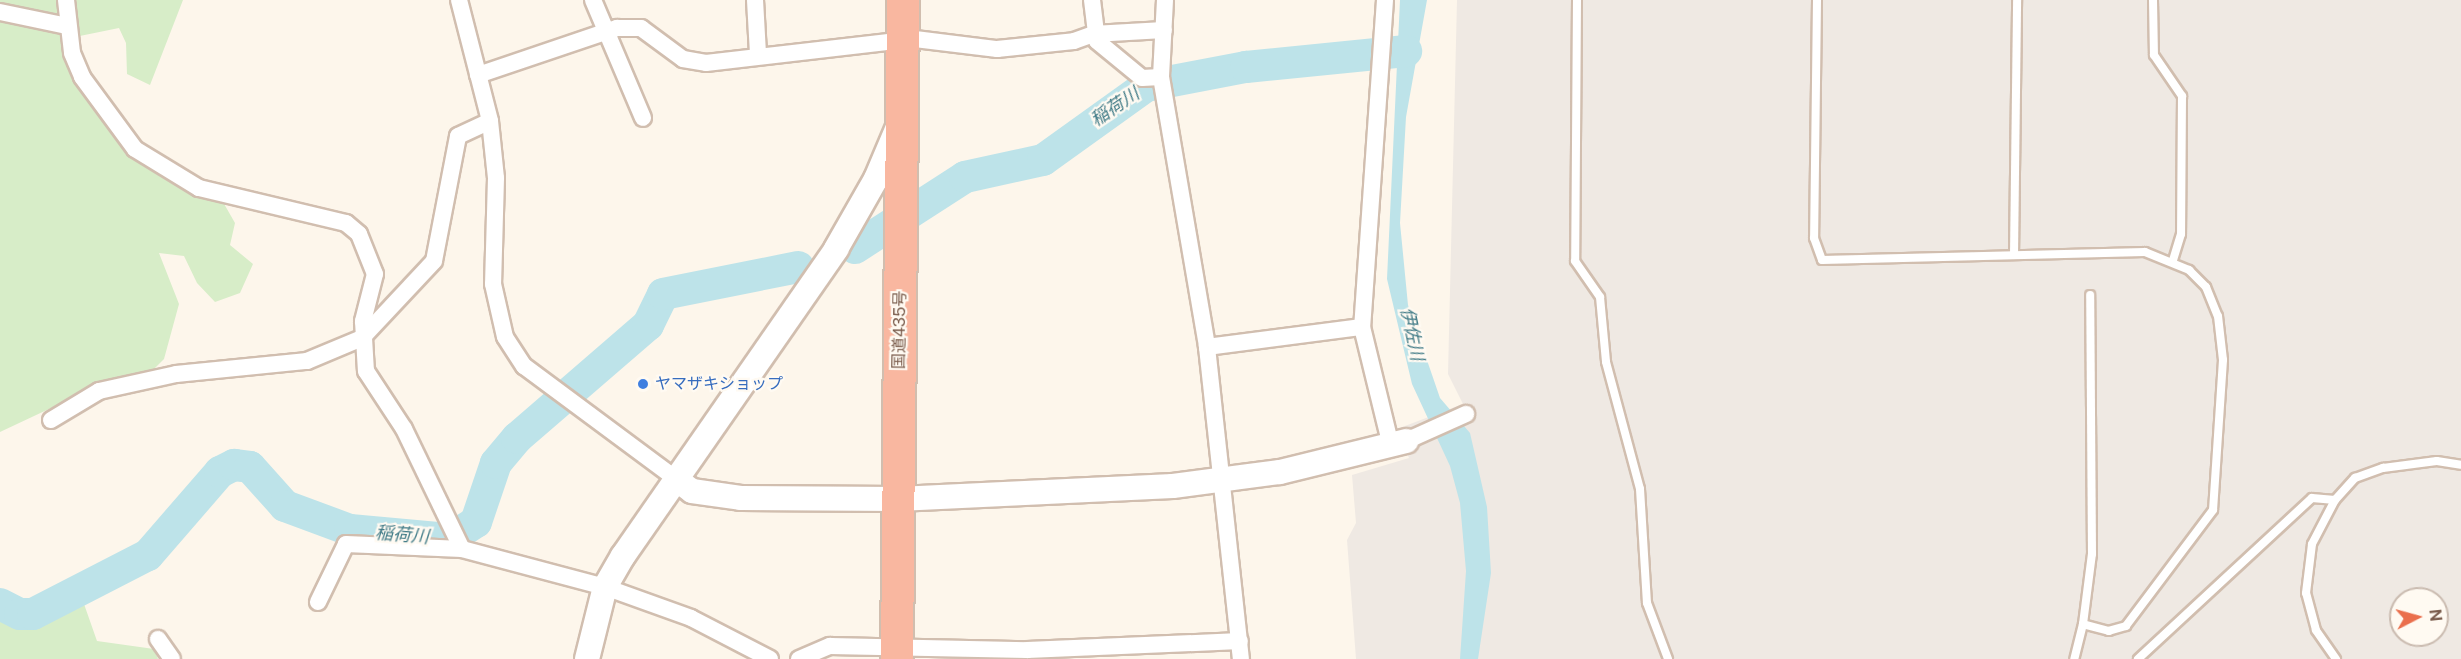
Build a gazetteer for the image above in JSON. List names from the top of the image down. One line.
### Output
{"streets":{"highway":["国道435号"]},"water":["稲荷川","伊佐川"],"places":["ヤマザキショップ"],"north":"right"}
